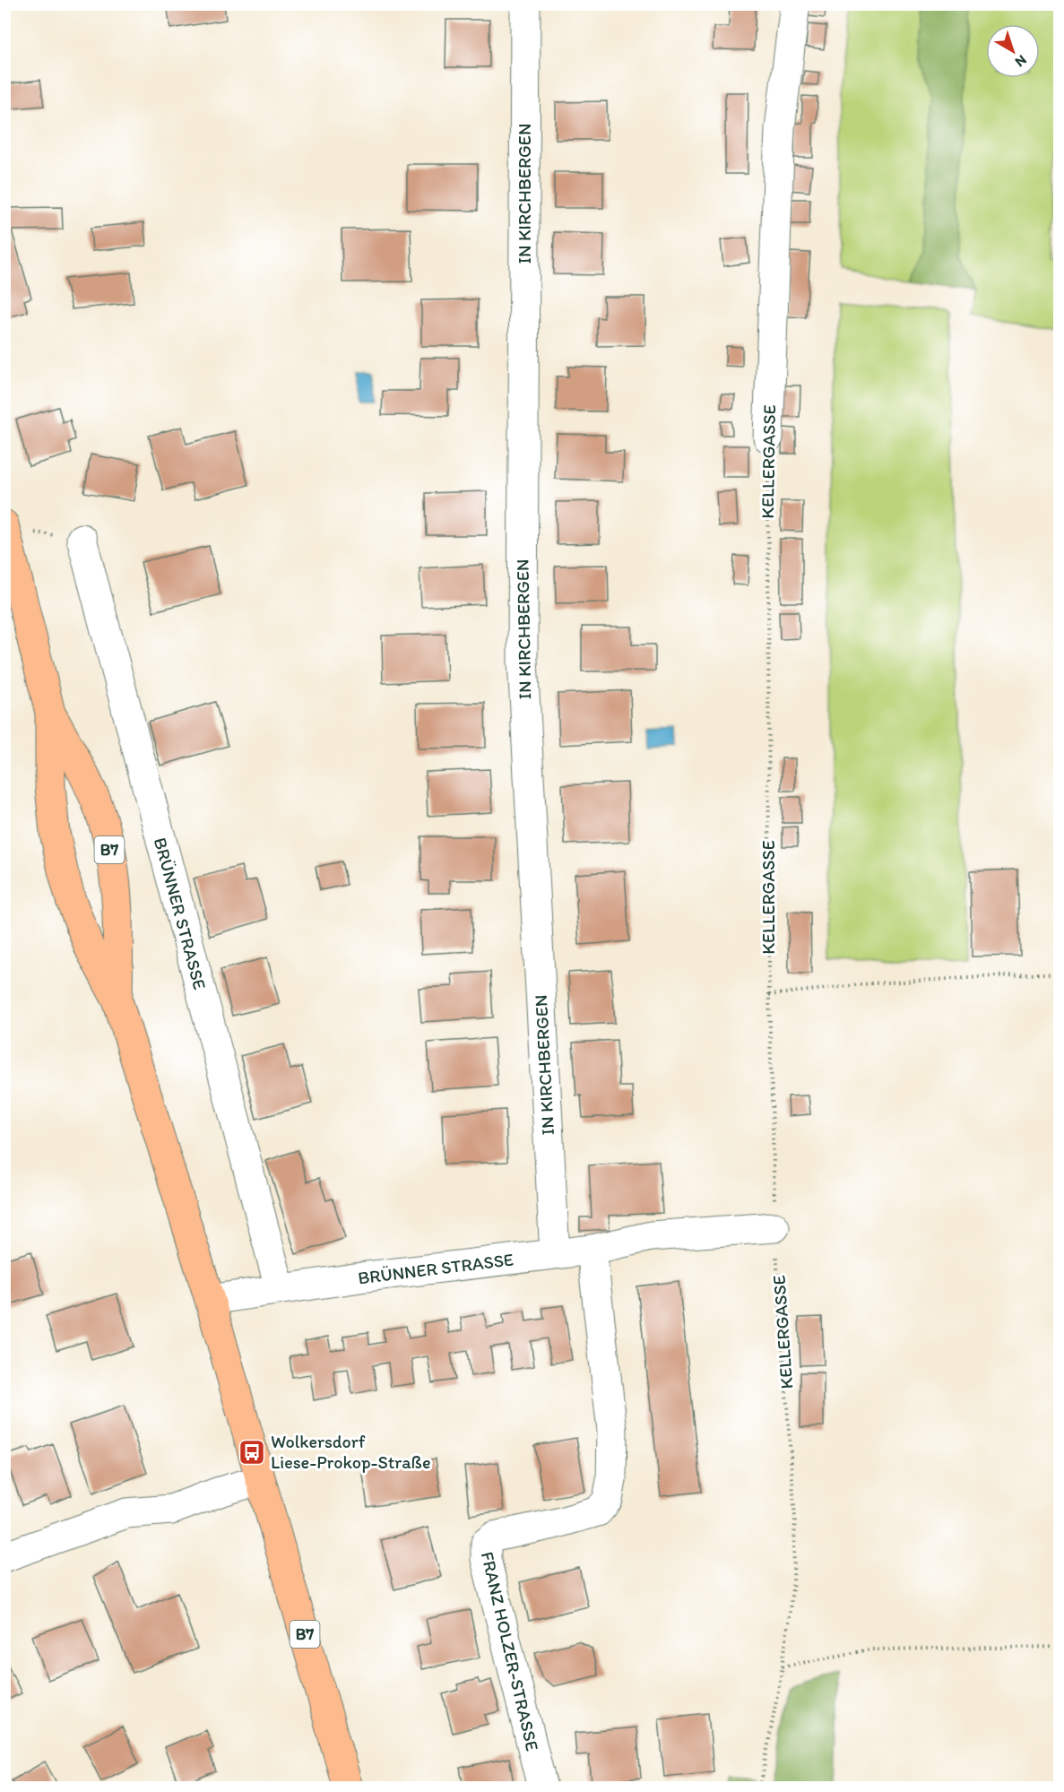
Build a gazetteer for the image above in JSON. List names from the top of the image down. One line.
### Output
{"streets":{"main road":["B7"],"street":["IN KIRCHBERGEN","KELLERGASSE","BRÜNNER STRASSE","FRANZ HOLZER-STRASSE"]},"crossings":[["IN KIRCHBERGEN","BRÜNNER STRASSE"],["KELLERGASSE","BRÜNNER STRASSE"],["B7","BRÜNNER STRASSE"],["BRÜNNER STRASSE","FRANZ HOLZER-STRASSE"]],"places":{"bus stop":["Wolkersdorf Liese-Prokop-Straße"]},"north":"bottom right"}
